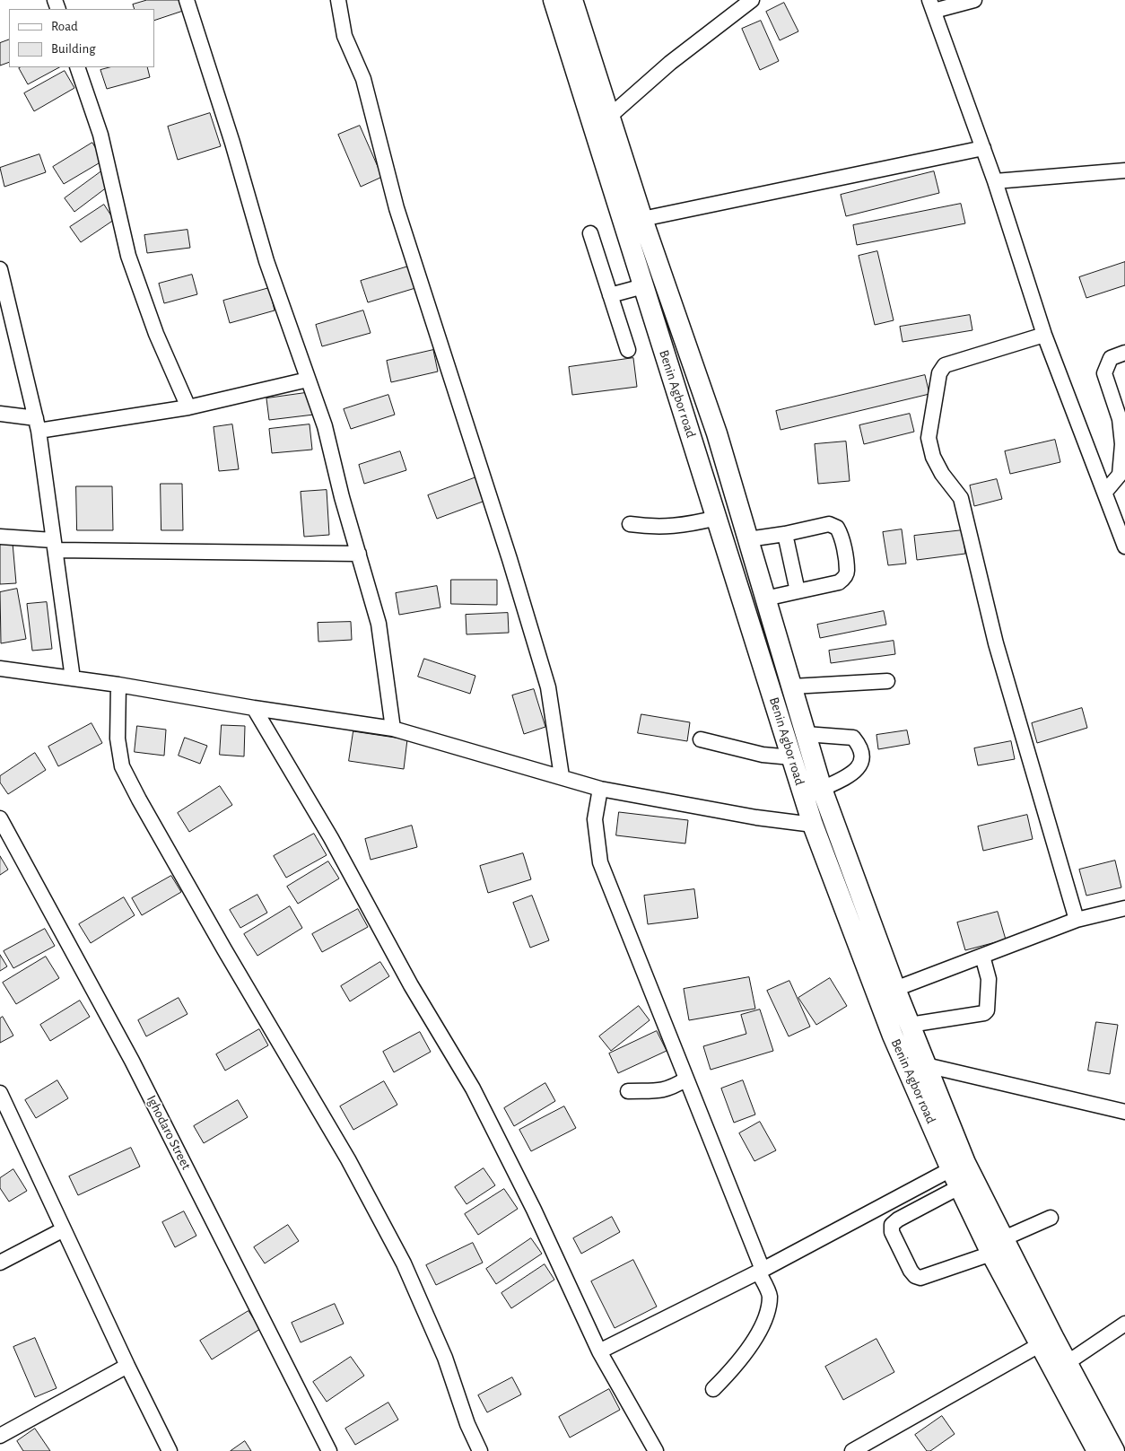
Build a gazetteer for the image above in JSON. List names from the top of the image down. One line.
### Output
{"streets":{"highway":["Benin Agbor road"],"street":["Ighodaro Street"]},"legend":["Road","Building"]}
